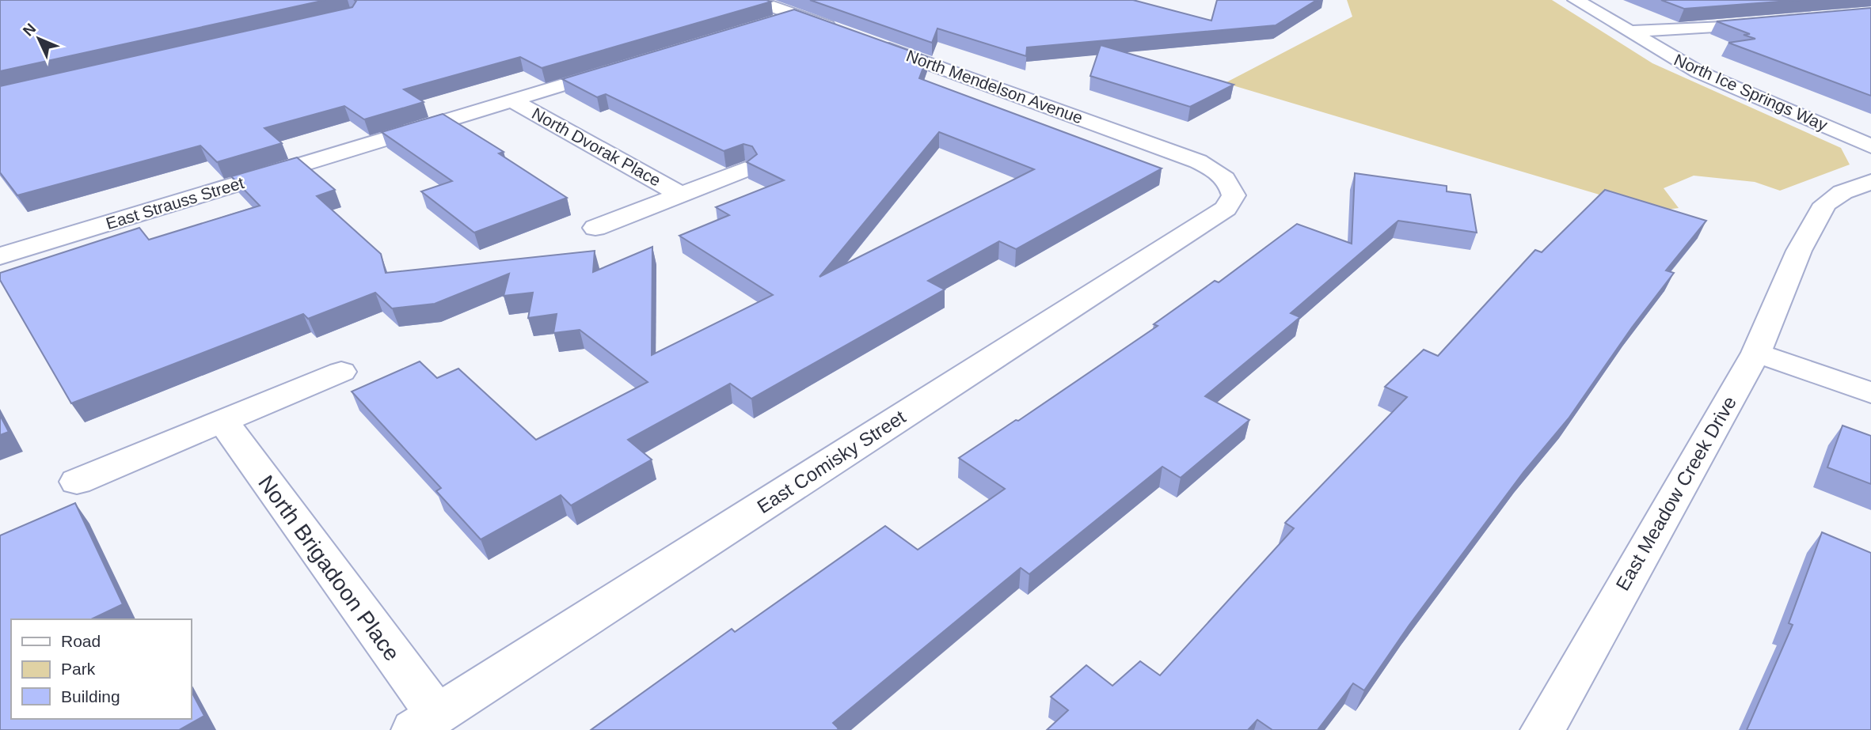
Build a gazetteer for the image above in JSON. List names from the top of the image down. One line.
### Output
{"streets":{"street":["North Mendelson Avenue","North Ice Springs Way","North Dvorak Place","East Strauss Street","East Comisky Street","East Meadow Creek Drive","North Brigadoon Place"]},"crossings":[["North Mendelson Avenue","East Comisky Street"],["North Dvorak Place","East Strauss Street"],["East Comisky Street","North Brigadoon Place"]],"legend":["Road","Park","Building"],"north":"top left"}
